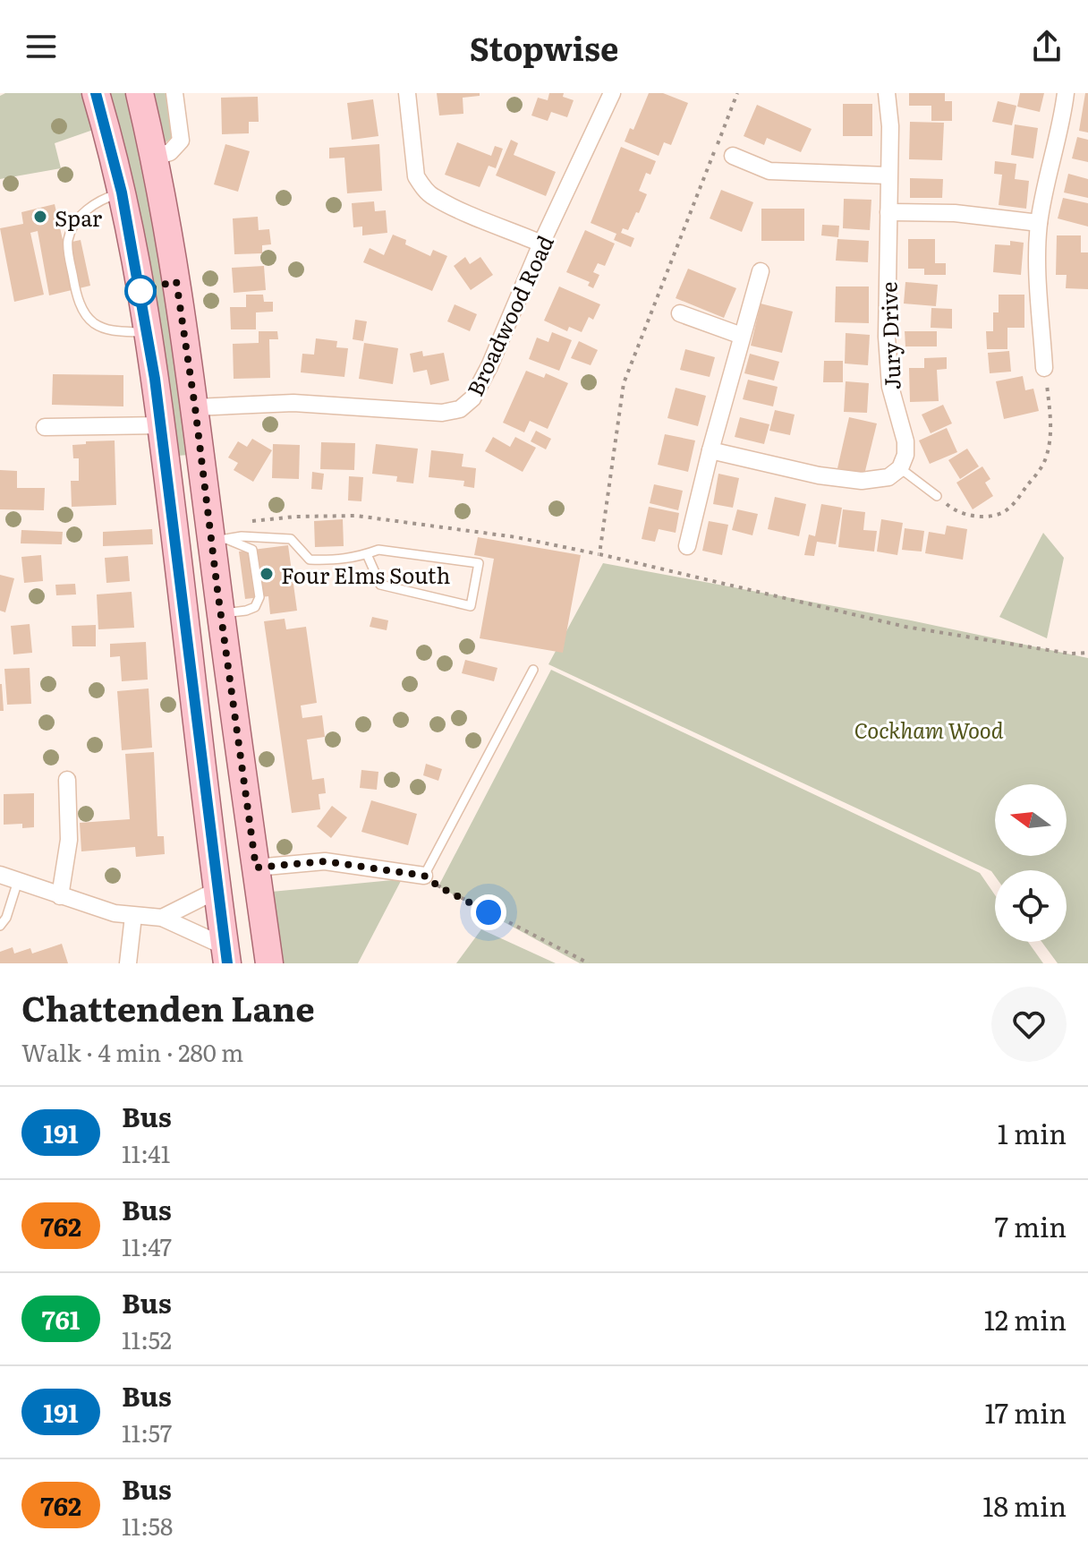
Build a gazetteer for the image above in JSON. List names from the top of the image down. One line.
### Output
{"streets":{"street":["Broadwood Road","Jury Drive"]},"parks":["Cockham Wood"],"places":["Spar","Four Elms South"],"lines":["bus line 191"],"north":"left","page":{"header":"Stopwise","heading":["Chattenden Lane","Walk · 4 min · 280 m"],"list":[{"mark":"191","name":"Bus","note":"11:41","value":"1 min"},{"mark":"762","name":"Bus","note":"11:47","value":"7 min"},{"mark":"761","name":"Bus","note":"11:52","value":"12 min"},{"mark":"191","name":"Bus","note":"11:57","value":"17 min"},{"mark":"762","name":"Bus","note":"11:58","value":"18 min"}]}}
